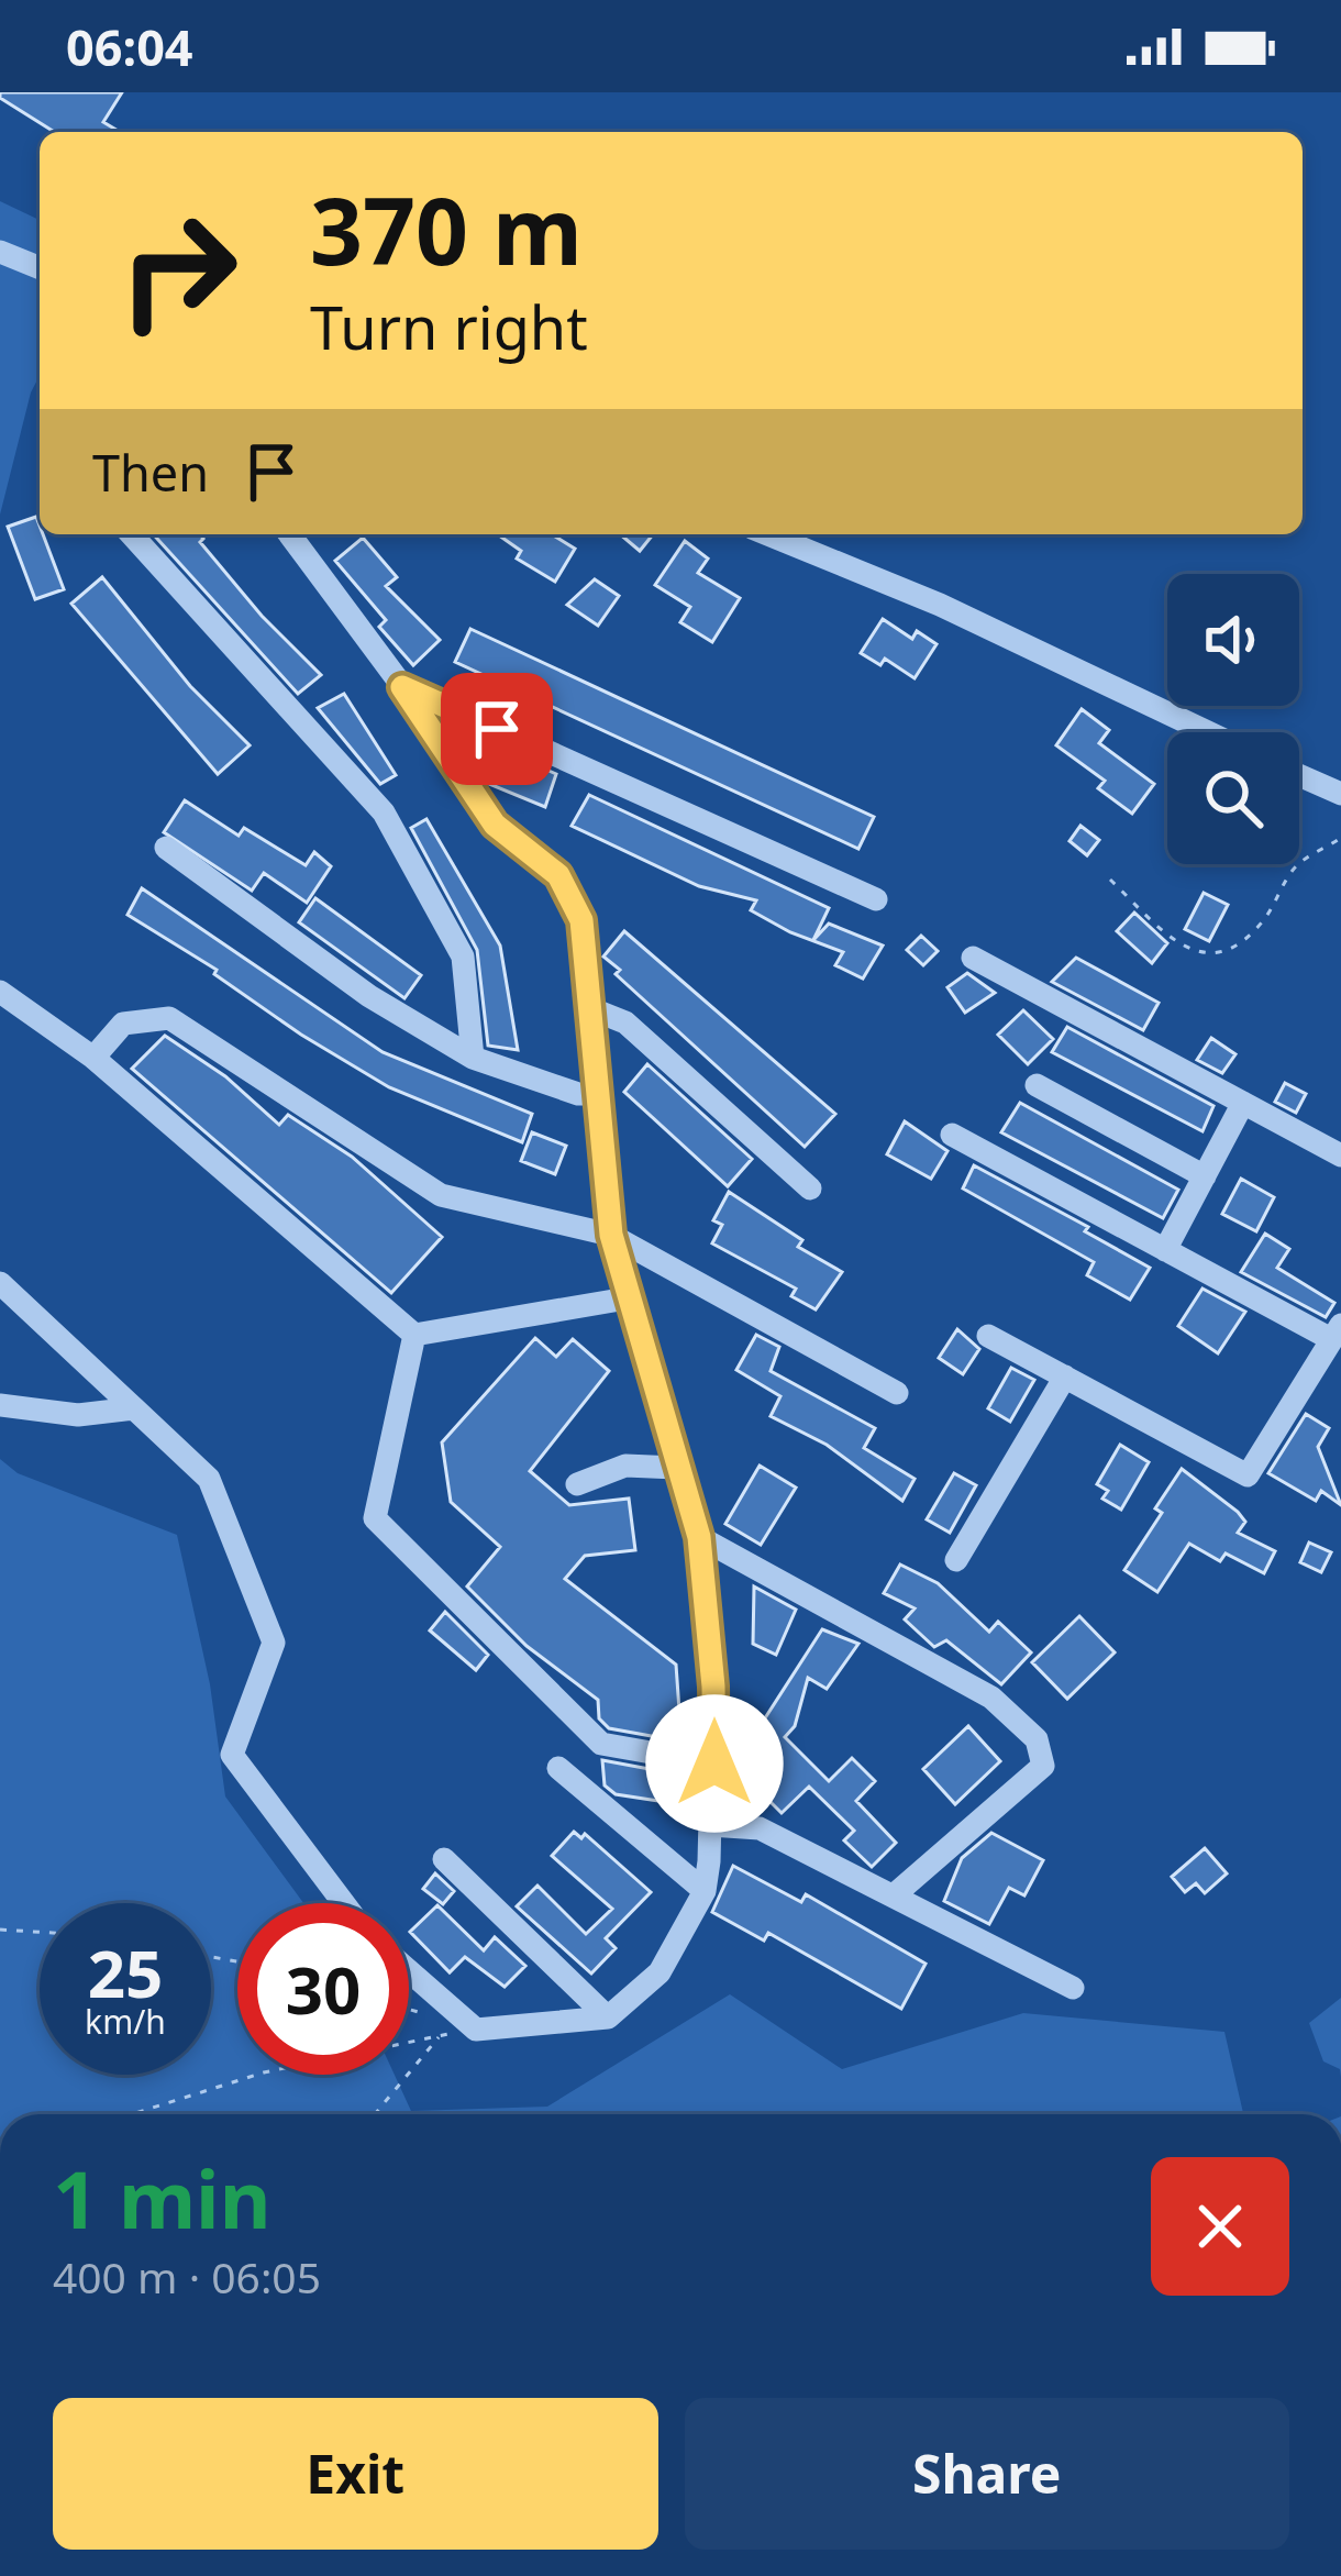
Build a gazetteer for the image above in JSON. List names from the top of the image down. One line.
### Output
{"page":{"status":"06:04","turn":["370 m","Turn right"],"then":"Then","speed":"25 km/h","limit":"30","heading":["1 min","400 m · 06:05"],"buttons":["Exit","Share"]}}
